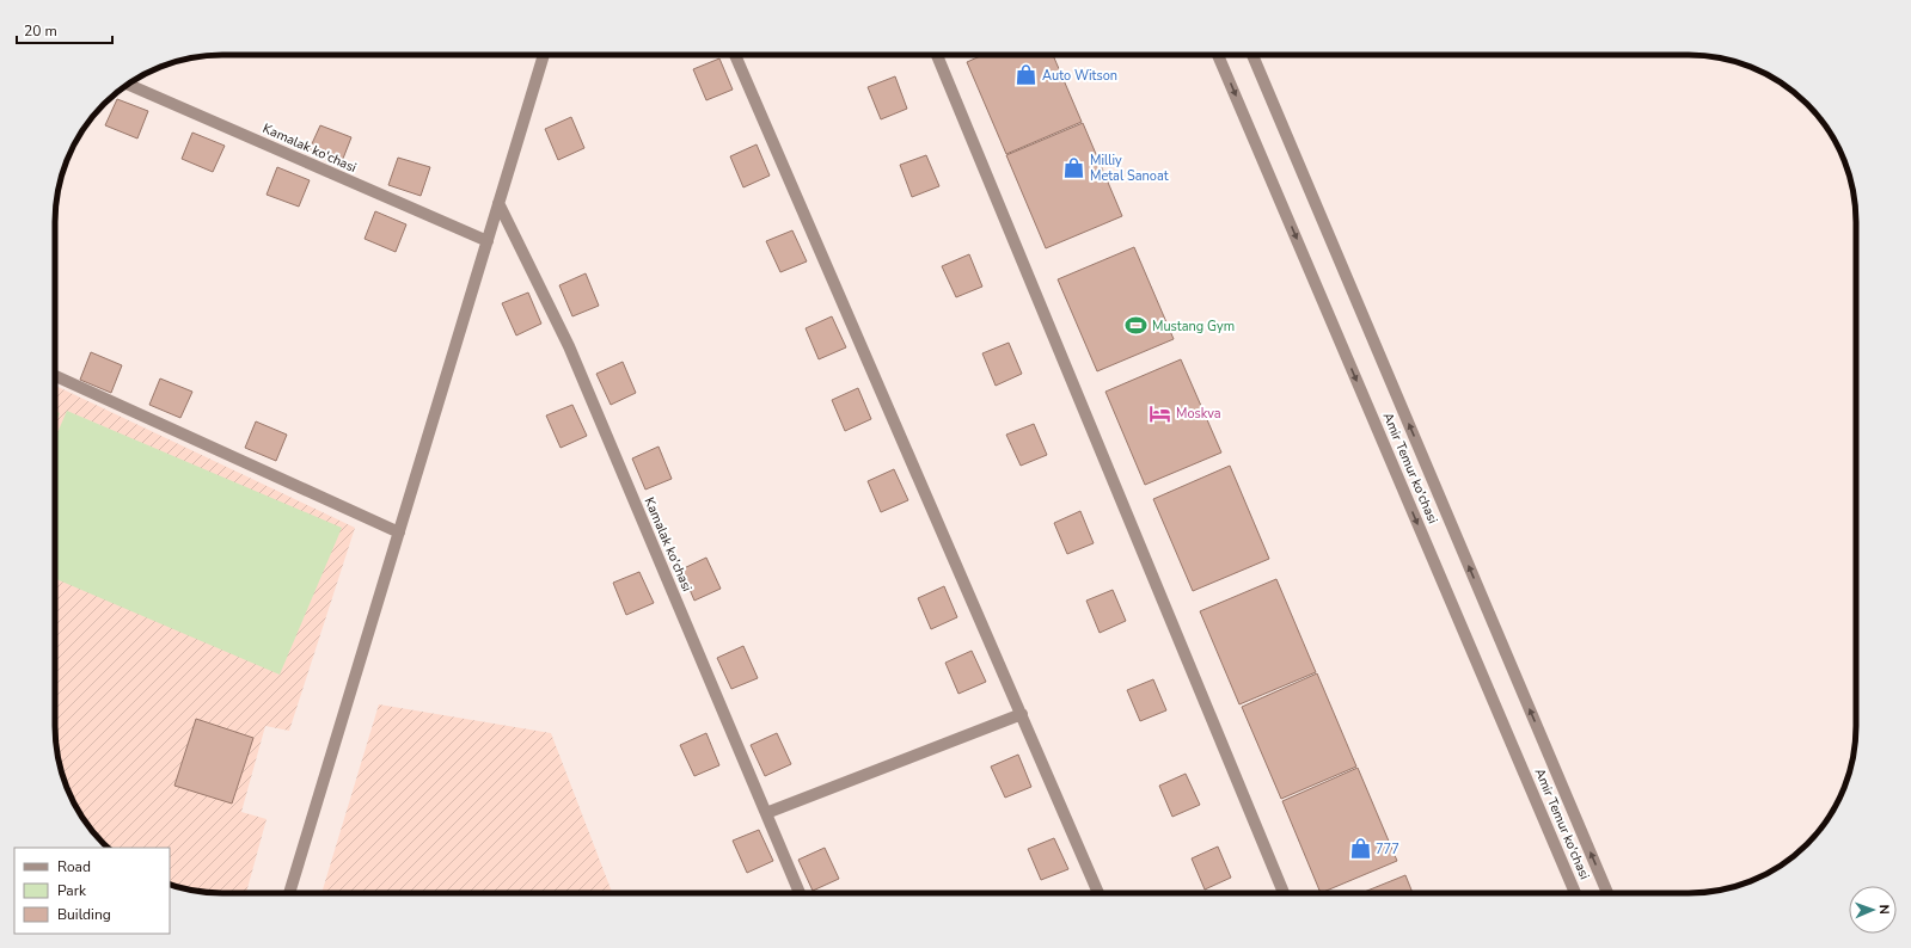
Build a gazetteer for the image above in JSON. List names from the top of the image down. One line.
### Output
{"streets":{"street":["Kamalak ko'chasi","Amir Temur ko'chasi"]},"places":{"shop":["Auto Witson","Milliy Metal Sanoat","777"],"sports":["Mustang Gym"],"hotel":["Moskva"]},"legend":["Road","Park","Building"],"scale_bar":"20 m","north":"right"}
